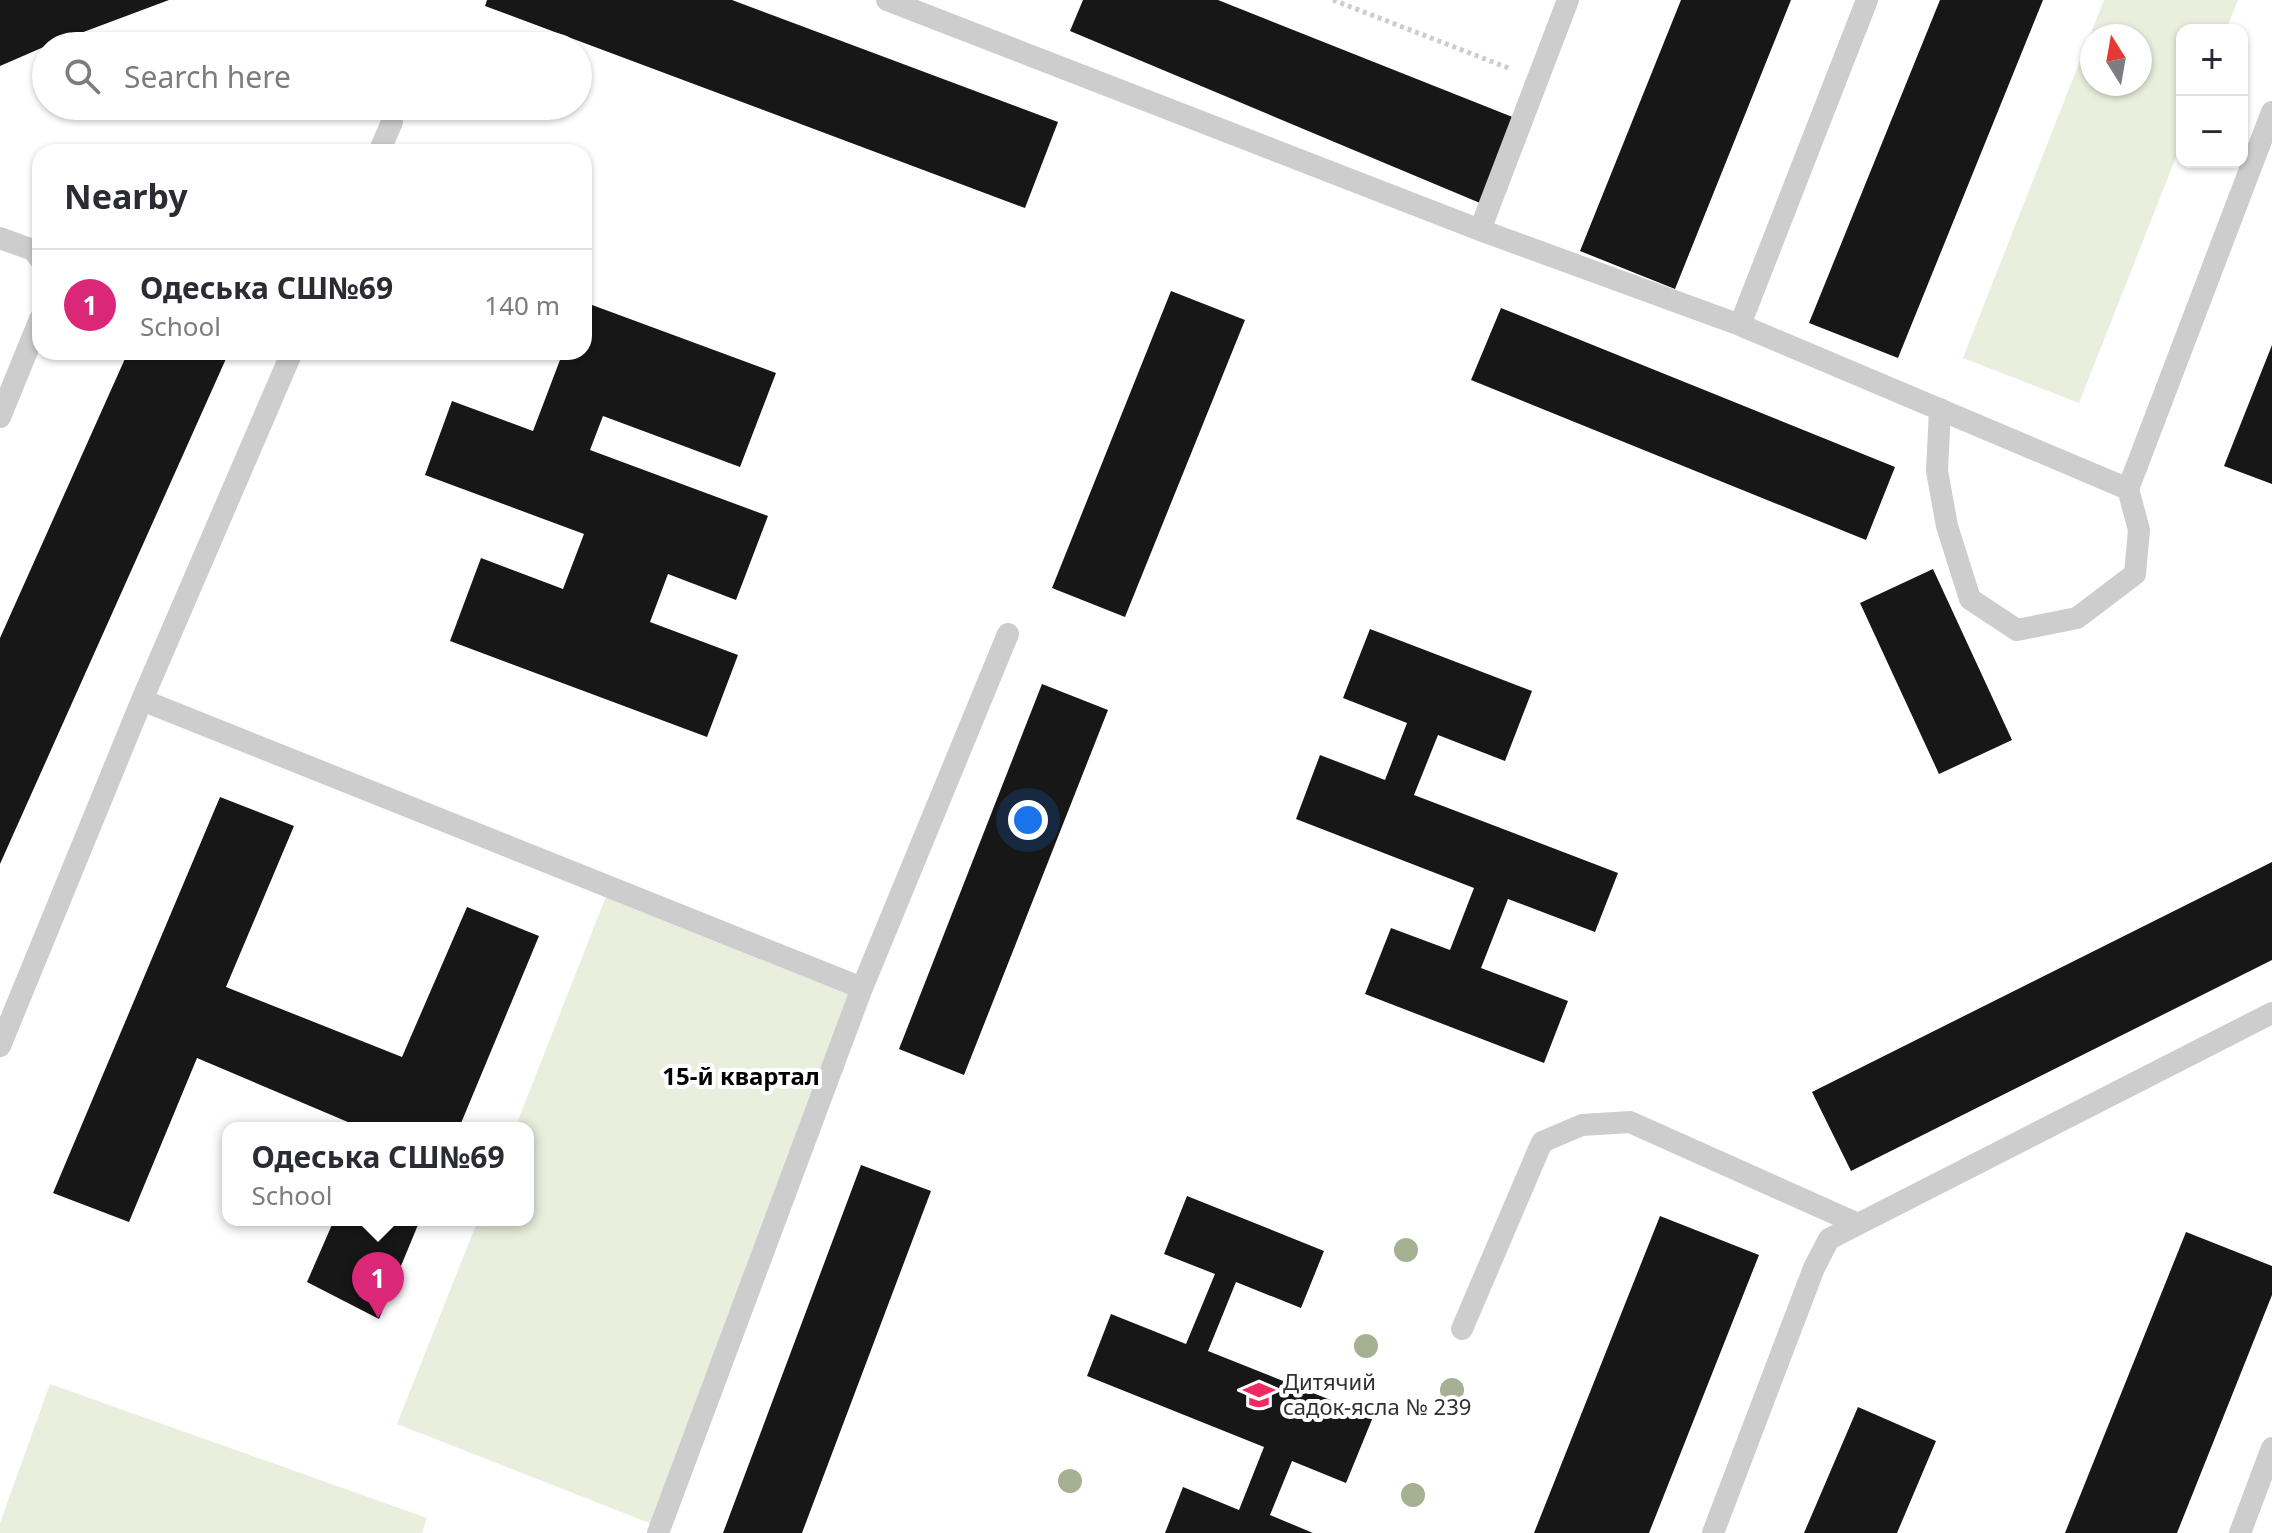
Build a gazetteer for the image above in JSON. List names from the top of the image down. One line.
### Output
{"districts":["15-й квартал"],"places":{"school or university":["Дитячий садок-ясла № 239"]},"north":"top","page":{"map_buttons":["+","−"],"search":"Search here","heading":"Nearby","list":[{"mark":"1","name":"Одеська СШ№69","note":"School","value":"140 m"}],"popup":["Одеська СШ№69","School"],"pins":"1"}}
